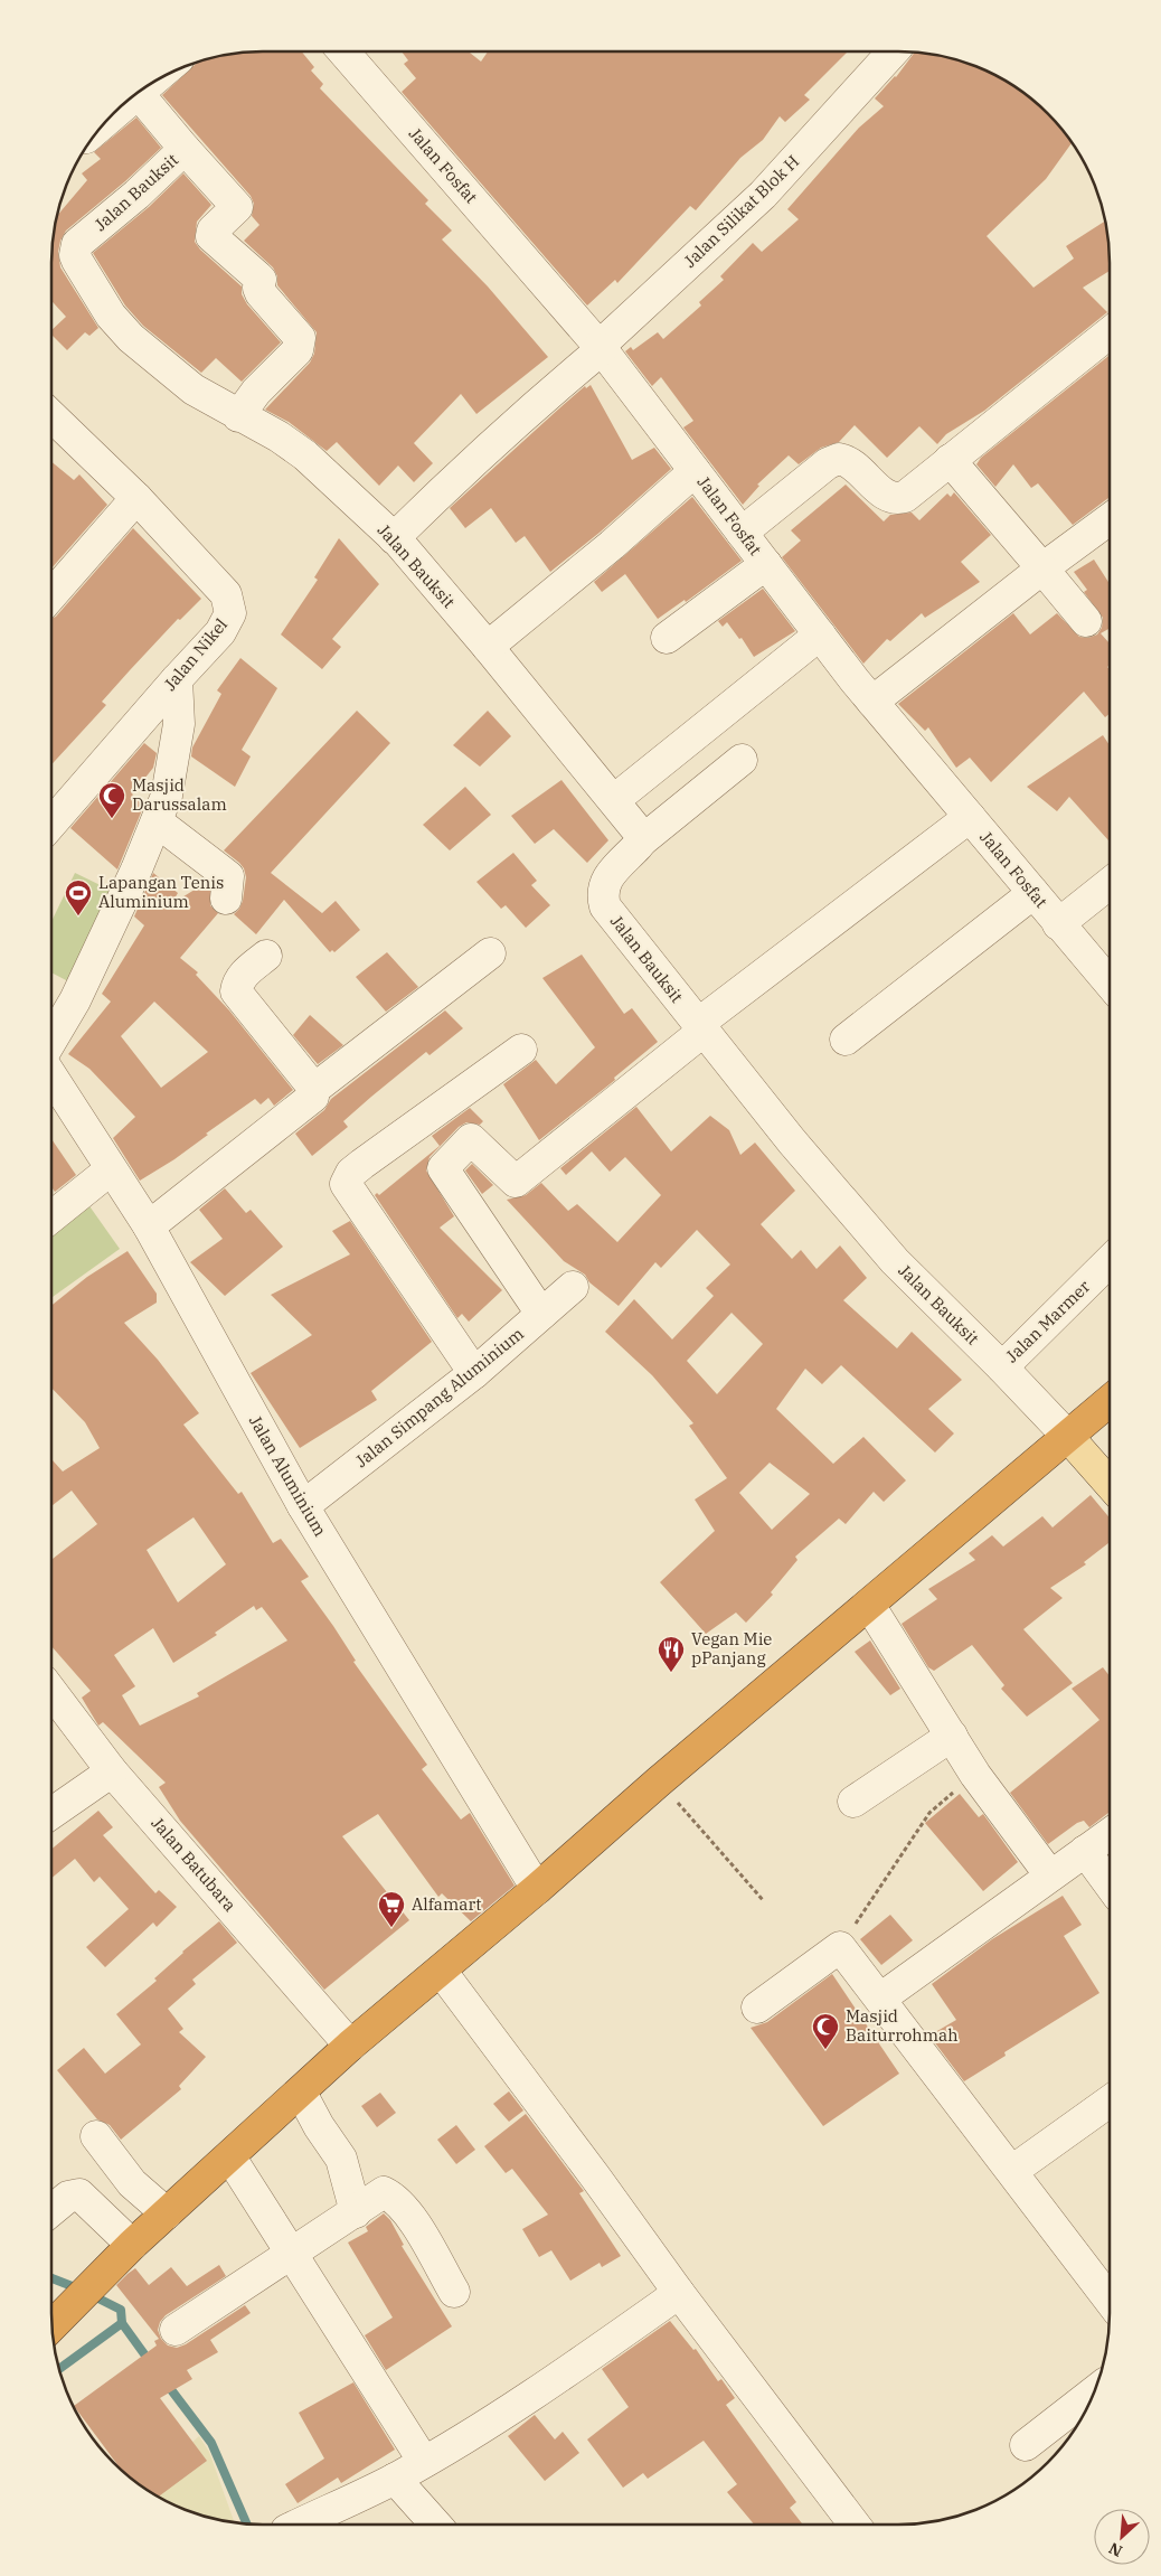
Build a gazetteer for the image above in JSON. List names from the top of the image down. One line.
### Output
{"streets":{"street":["Jalan Fosfat","Jalan Bauksit","Jalan Silikat Blok H","Jalan Nikel","Jalan Marmer","Jalan Simpang Aluminium","Jalan Aluminium","Jalan Batubara"]},"crossings":[["Jalan Fosfat","Jalan Silikat Blok H"],["Jalan Bauksit","Jalan Silikat Blok H"],["Jalan Bauksit","Jalan Marmer"],["Jalan Simpang Aluminium","Jalan Aluminium"]],"places":{"mosque":["Masjid Darussalam","Masjid Baiturrohmah"],"sports":["Lapangan Tenis Aluminium"],"restaurant":["Vegan Mie pPanjang"],"supermarket":["Alfamart"]},"north":"bottom left"}
